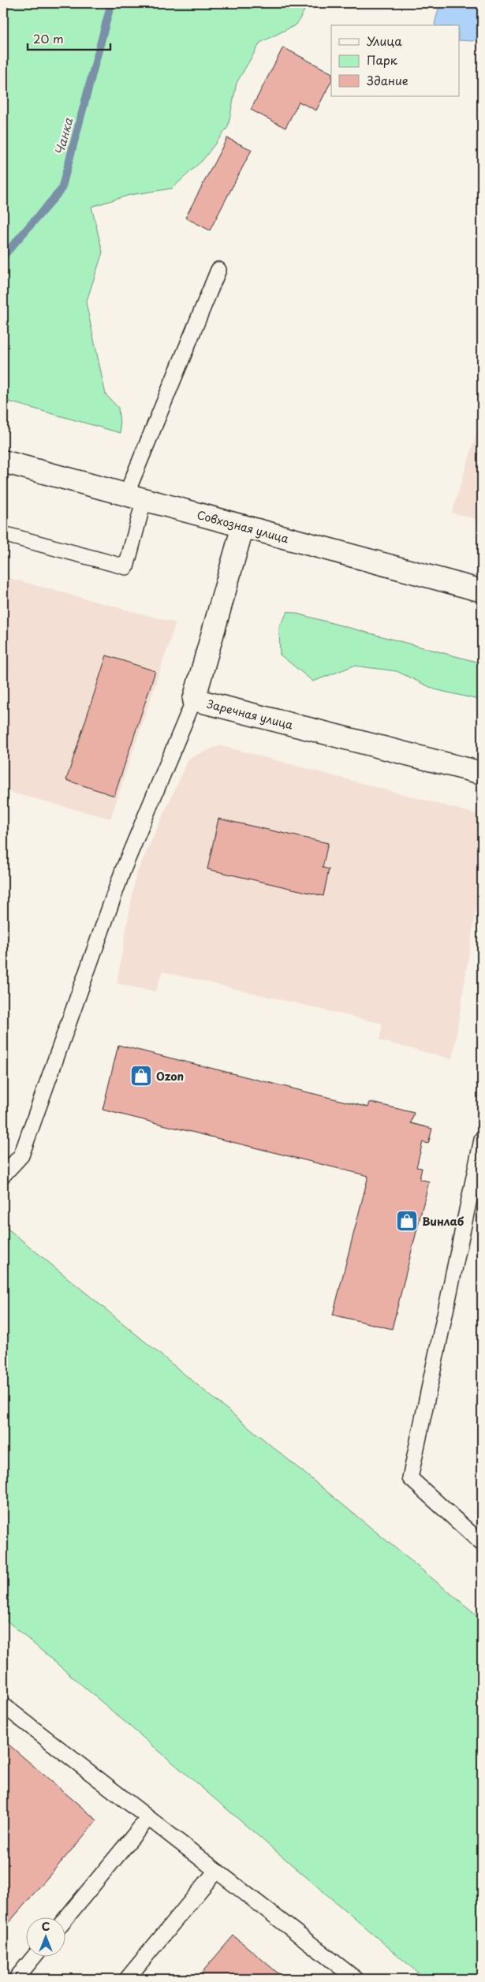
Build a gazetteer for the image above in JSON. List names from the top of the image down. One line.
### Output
{"streets":{"main road":["Совхозная улица","Заречная улица"]},"crossings":[["Совхозная улица","Заречная улица"]],"water":["Чанка"],"places":{"shop":["Ozon","Винлаб"]},"legend":["Улица","Парк","Здание"],"scale_bar":"20 m","north":"top"}
